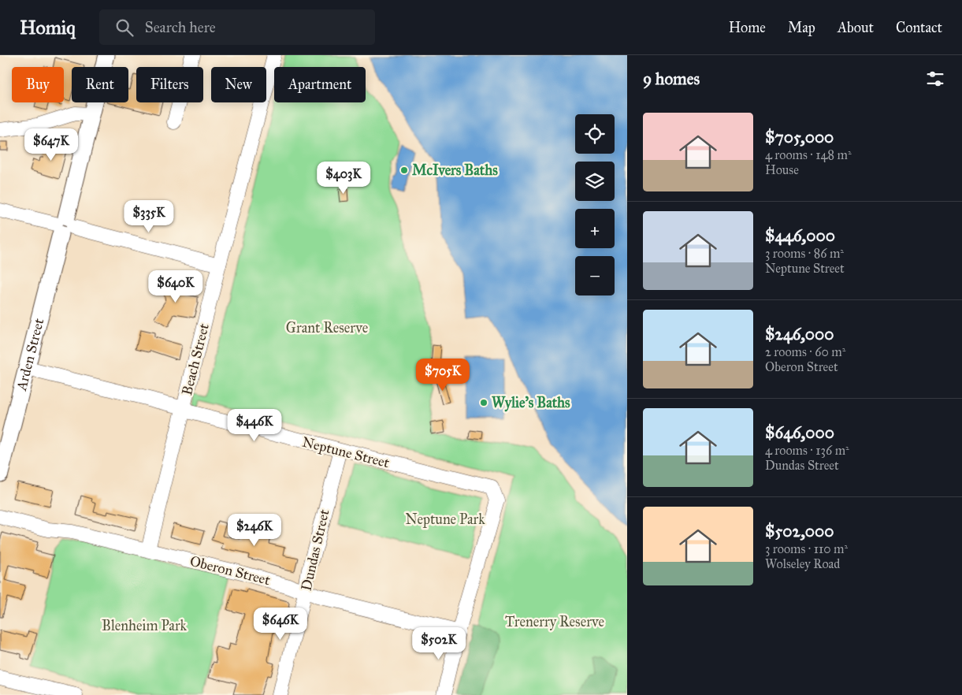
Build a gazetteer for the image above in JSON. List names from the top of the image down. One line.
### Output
{"streets":{"main road":["Arden Street"],"street":["Beach Street","Neptune Street","Dundas Street","Oberon Street"]},"crossings":[["Arden Street","Neptune Street"],["Beach Street","Neptune Street"],["Beach Street","Oberon Street"],["Neptune Street","Dundas Street"],["Neptune Street","Oberon Street"],["Dundas Street","Oberon Street"]],"parks":["Grant Reserve","Neptune Park","Trenerry Reserve","Blenheim Park"],"places":["McIvers Baths","Wylie's Baths"],"page":{"header":"Homiq","search":"Search here","nav":["Home","Map","About","Contact"],"heading":"9 homes","chip":["Buy","Rent","Filters","New","Apartment"],"list":[{"name":"$705,000","note":"4 rooms · 148 m² · House"},{"name":"$446,000","note":"3 rooms · 86 m² · Neptune Street"},{"name":"$246,000","note":"2 rooms · 60 m² · Oberon Street"},{"name":"$646,000","note":"4 rooms · 136 m² · Dundas Street"},{"name":"$502,000","note":"3 rooms · 110 m² · Wolseley Road"}],"map_buttons":["+","−"],"price":["$647K","$403K","$335K","$640K","$705K","$446K","$246K","$646K","$502K"]}}
